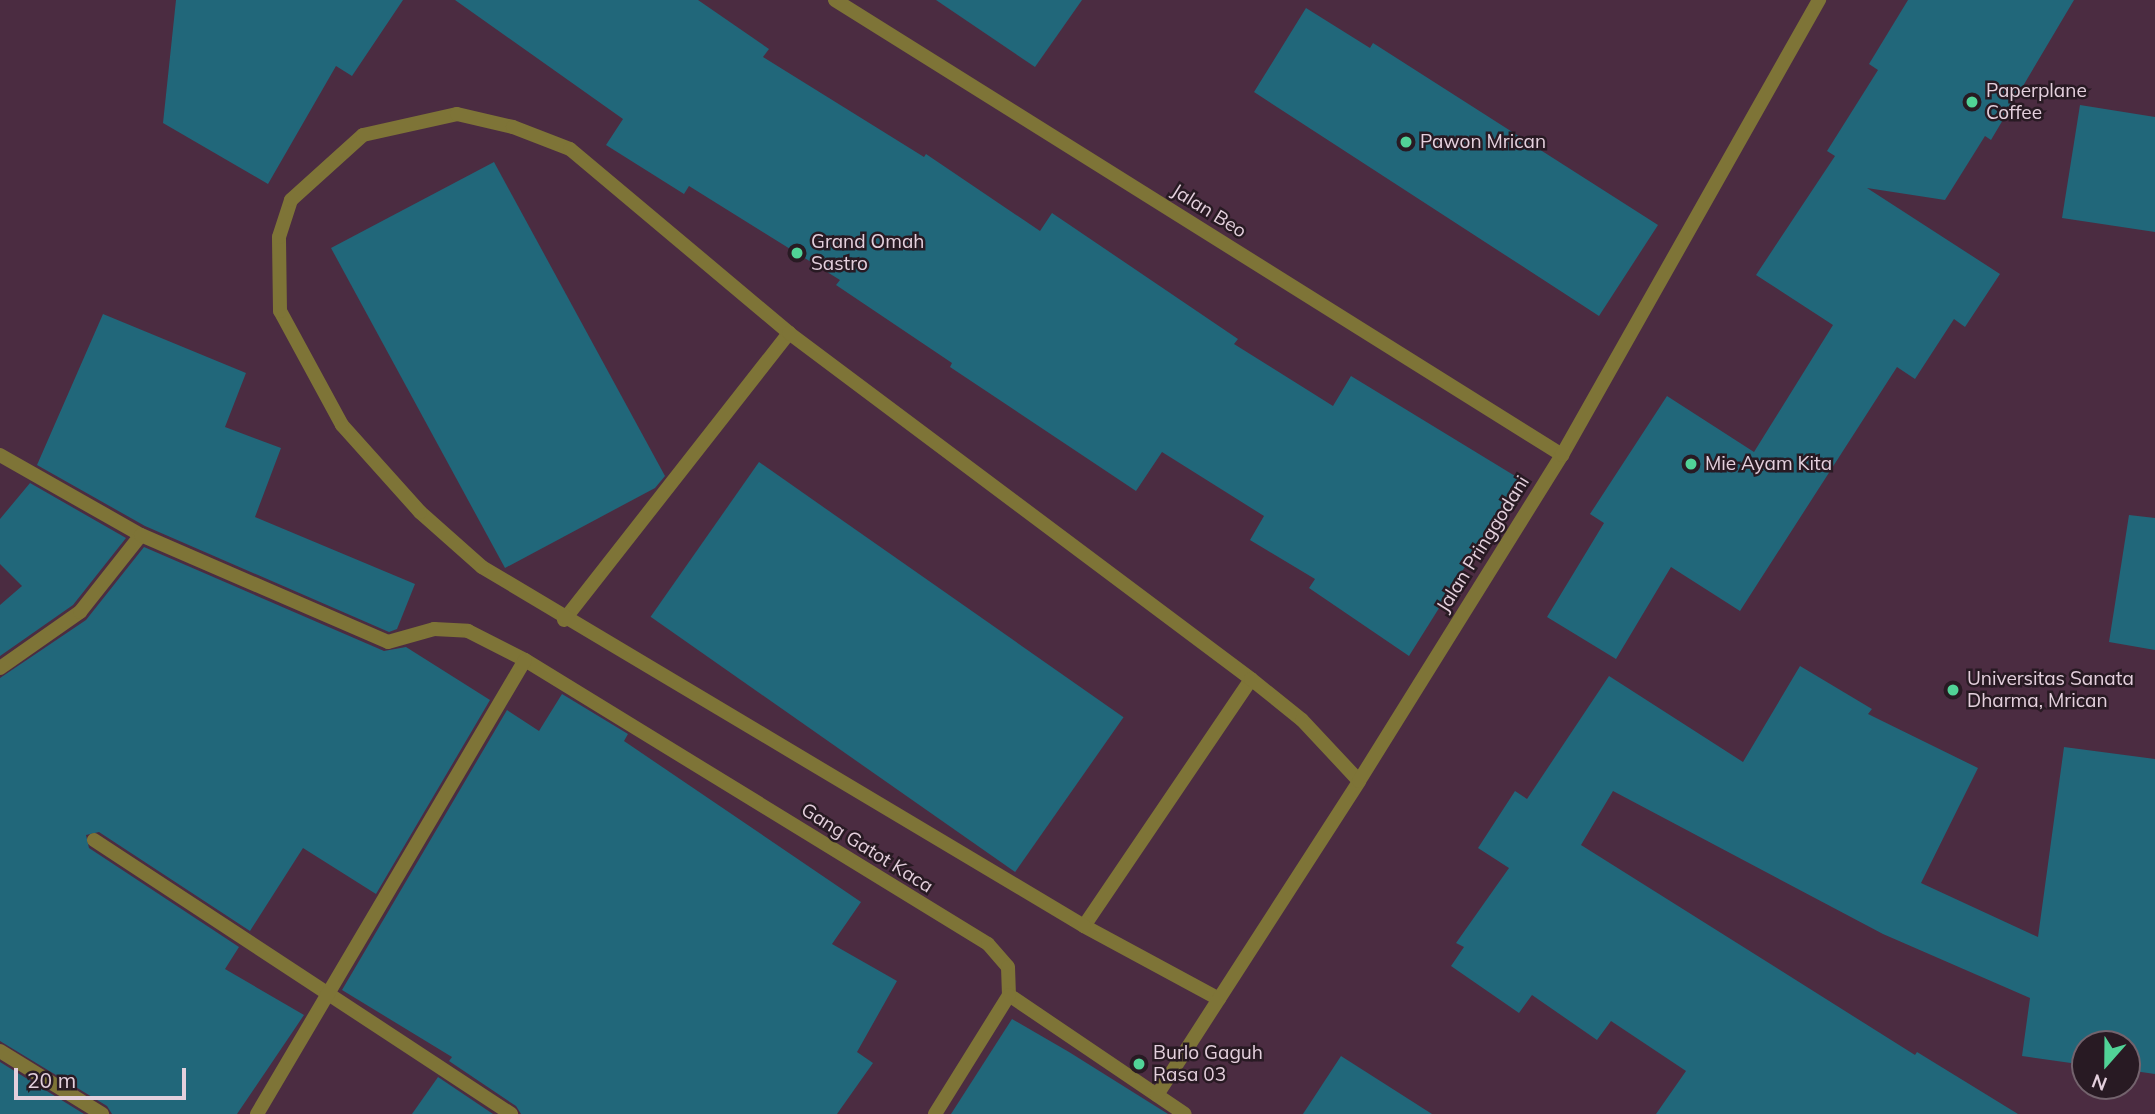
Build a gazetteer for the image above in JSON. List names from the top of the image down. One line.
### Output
{"streets":{"street":["Jalan Beo","Jalan Pringgodani","Gang Gatot Kaca"]},"crossings":[["Jalan Beo","Jalan Pringgodani"]],"places":["Paperplane Coffee","Pawon Mrican","Grand Omah Sastro","Mie Ayam Kita","Universitas Sanata Dharma, Mrican","Burlo Gaguh Rasa 03"],"scale_bar":"20 m","north":"bottom"}
